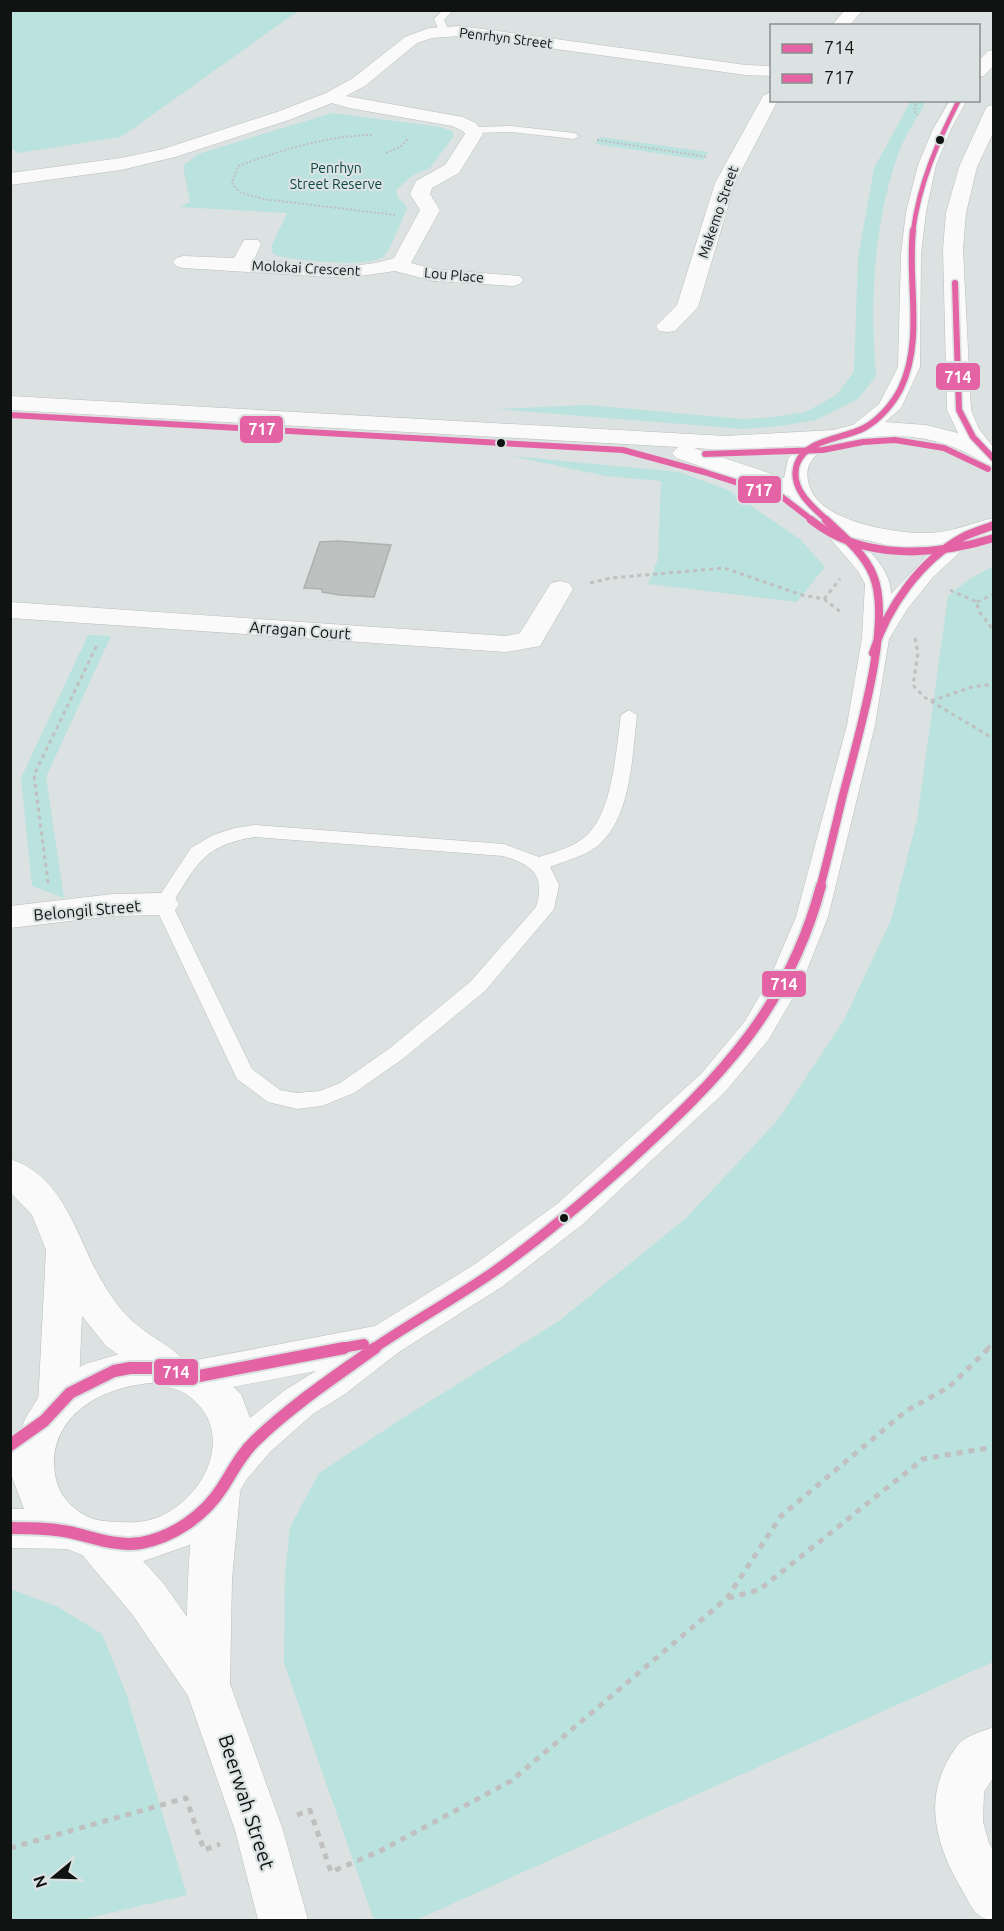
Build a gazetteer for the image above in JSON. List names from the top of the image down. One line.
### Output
{"streets":{"street":["Penrhyn Street","Makemo Street","Molokai Crescent","Lou Place","Arragan Court","Belongil Street","Beerwah Street"]},"crossings":[["Molokai Crescent","Lou Place"]],"parks":["Penrhyn Street Reserve"],"lines":["transit line 714","transit line 717"],"legend":["714","717"],"north":"left"}
